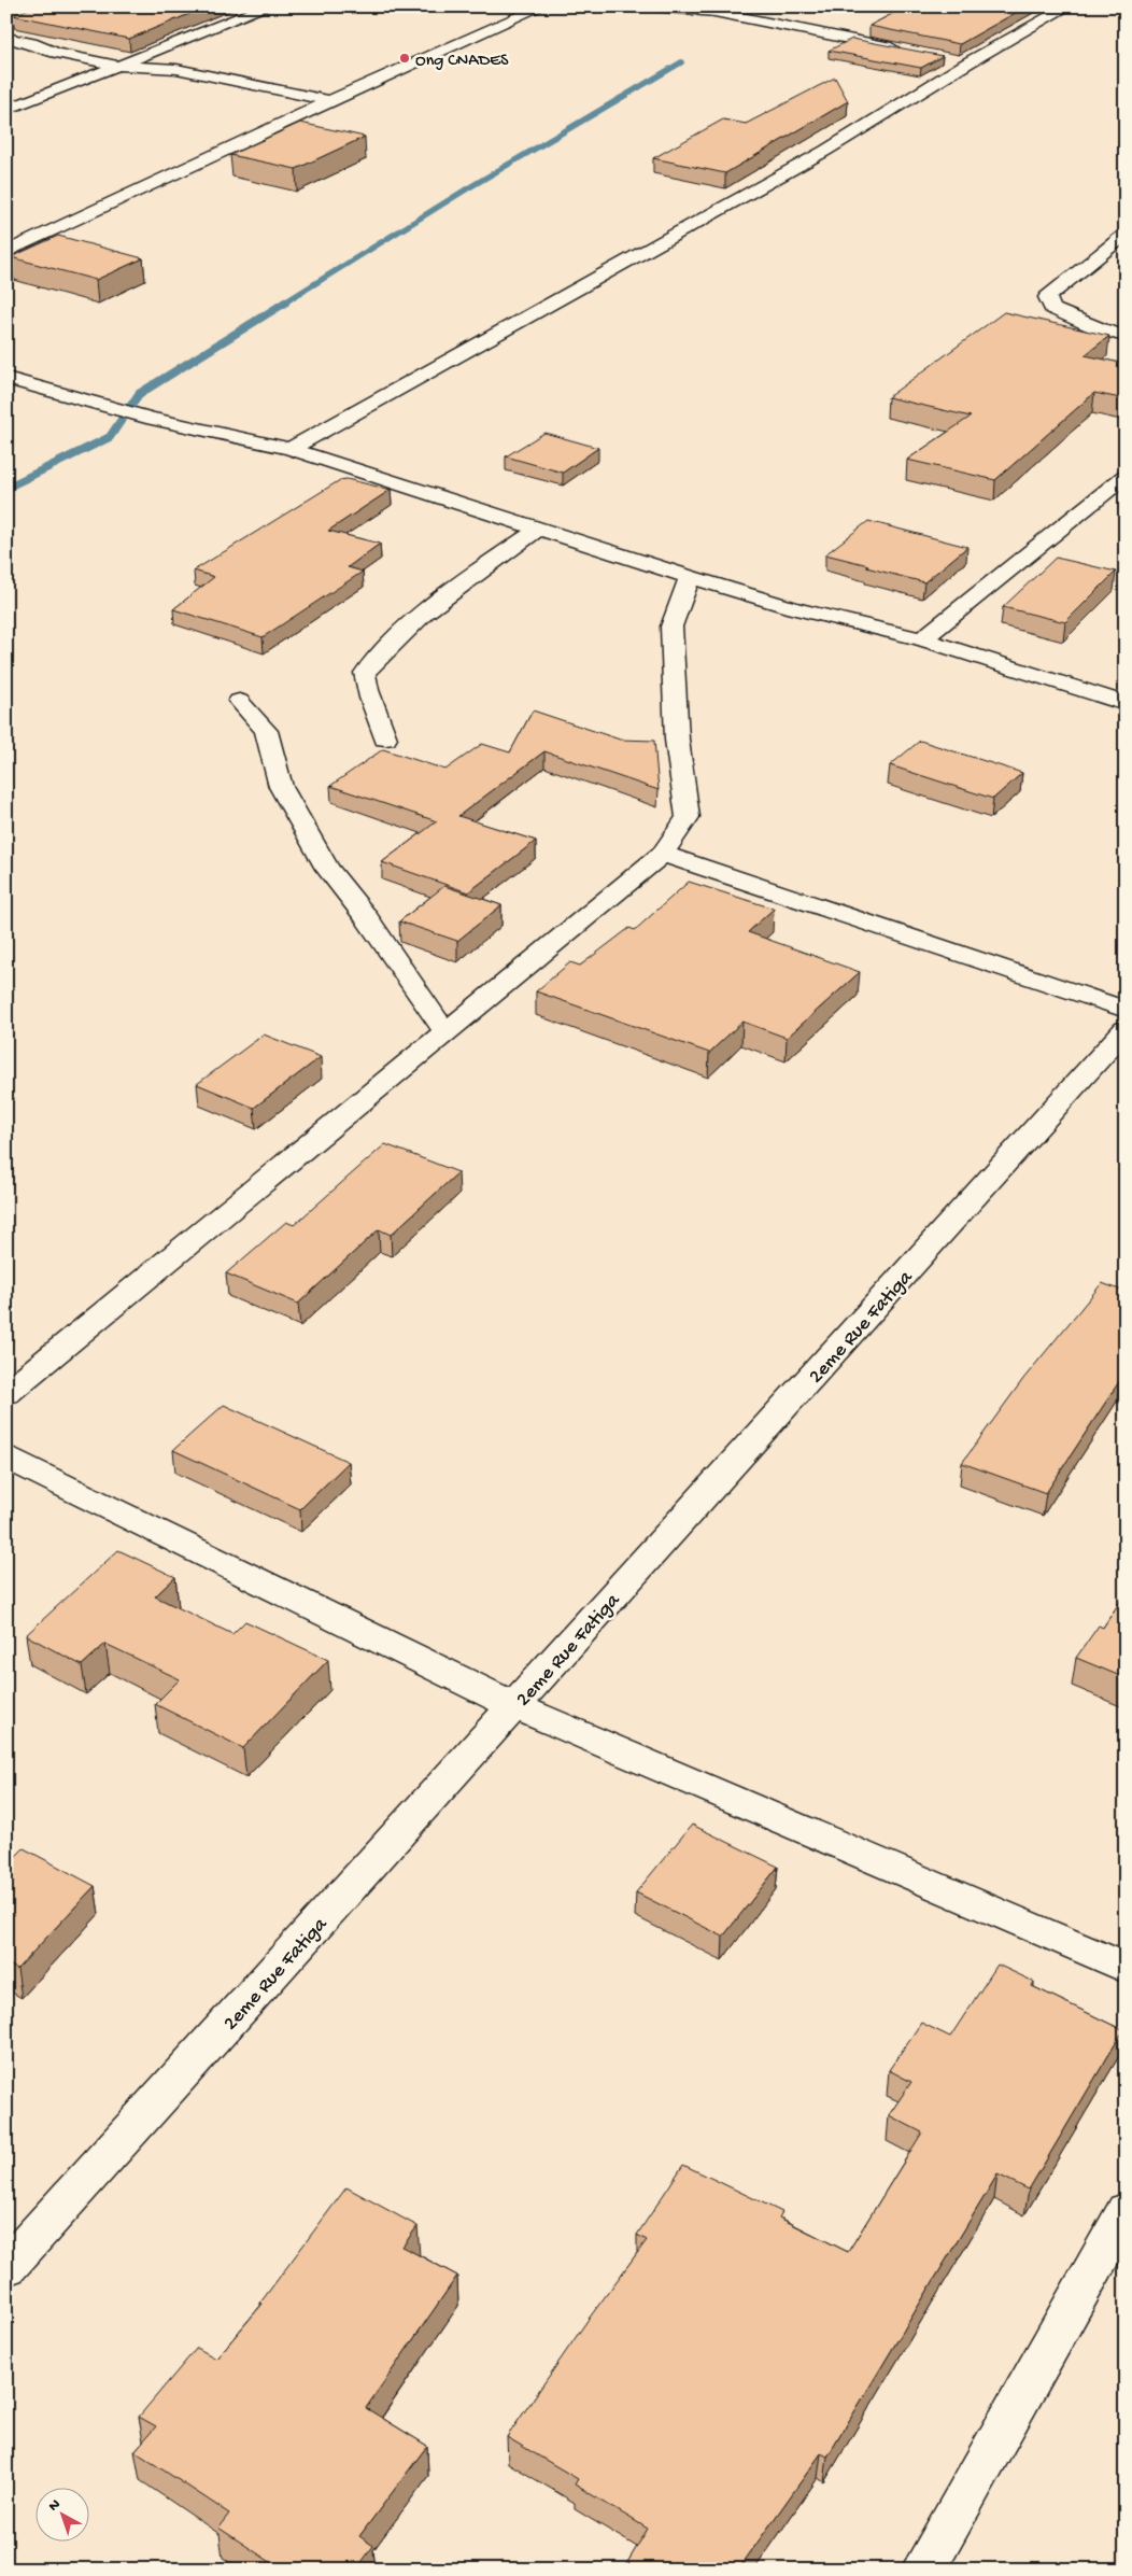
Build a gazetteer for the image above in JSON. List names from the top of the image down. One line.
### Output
{"streets":{"street":["2eme Rue Fatiga"]},"places":["Ong CNADES"],"north":"top left"}
